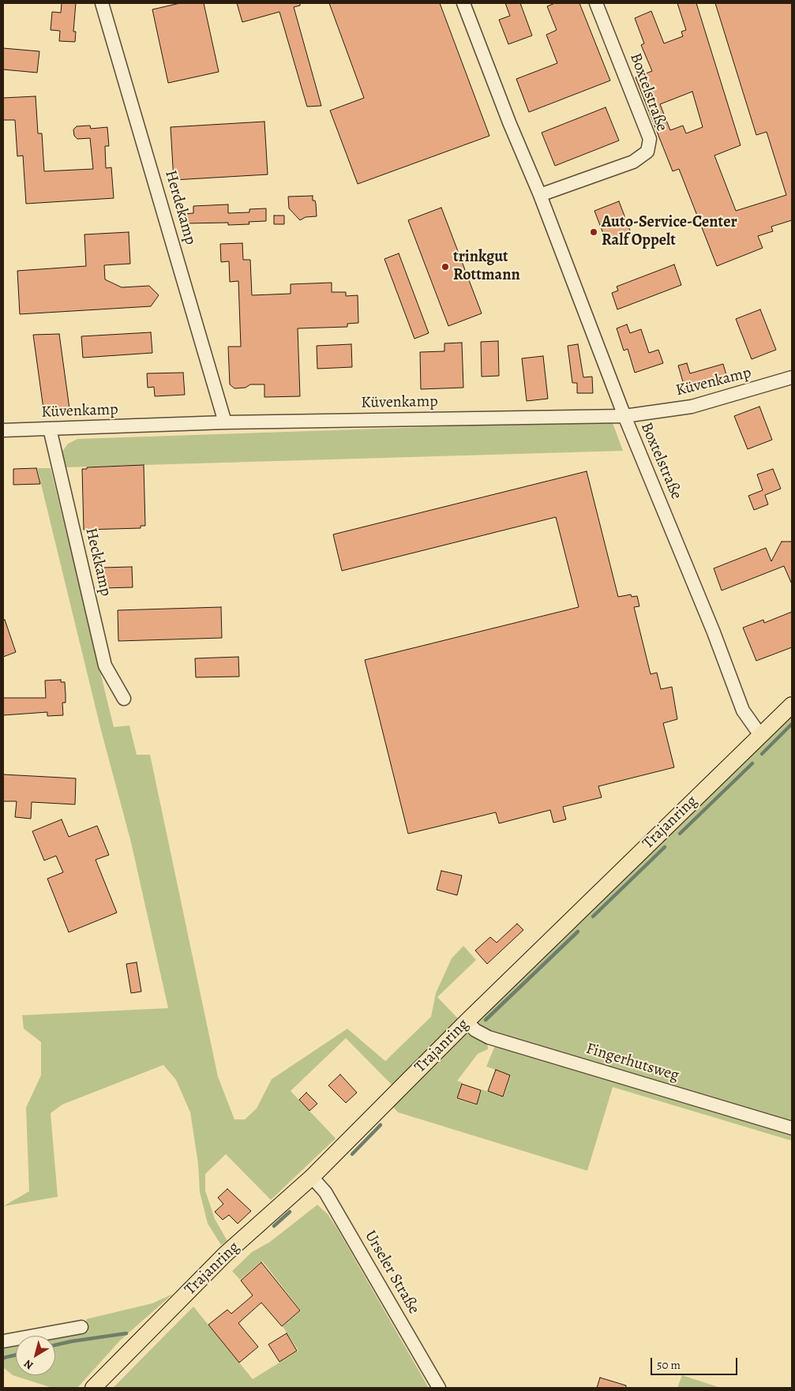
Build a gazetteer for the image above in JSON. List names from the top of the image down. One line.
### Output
{"streets":{"main road":["Trajanring"],"street":["Boxtelstraße","Herdekamp","Küvenkamp","Heckkamp","Fingerhutsweg","Urseler Straße"]},"crossings":[["Boxtelstraße","Küvenkamp"],["Boxtelstraße","Trajanring"],["Herdekamp","Küvenkamp"],["Küvenkamp","Heckkamp"],["Trajanring","Fingerhutsweg"],["Trajanring","Urseler Straße"]],"places":["Auto-Service-Center Ralf Oppelt","trinkgut Rottmann"],"scale_bar":"50 m","north":"bottom left"}
